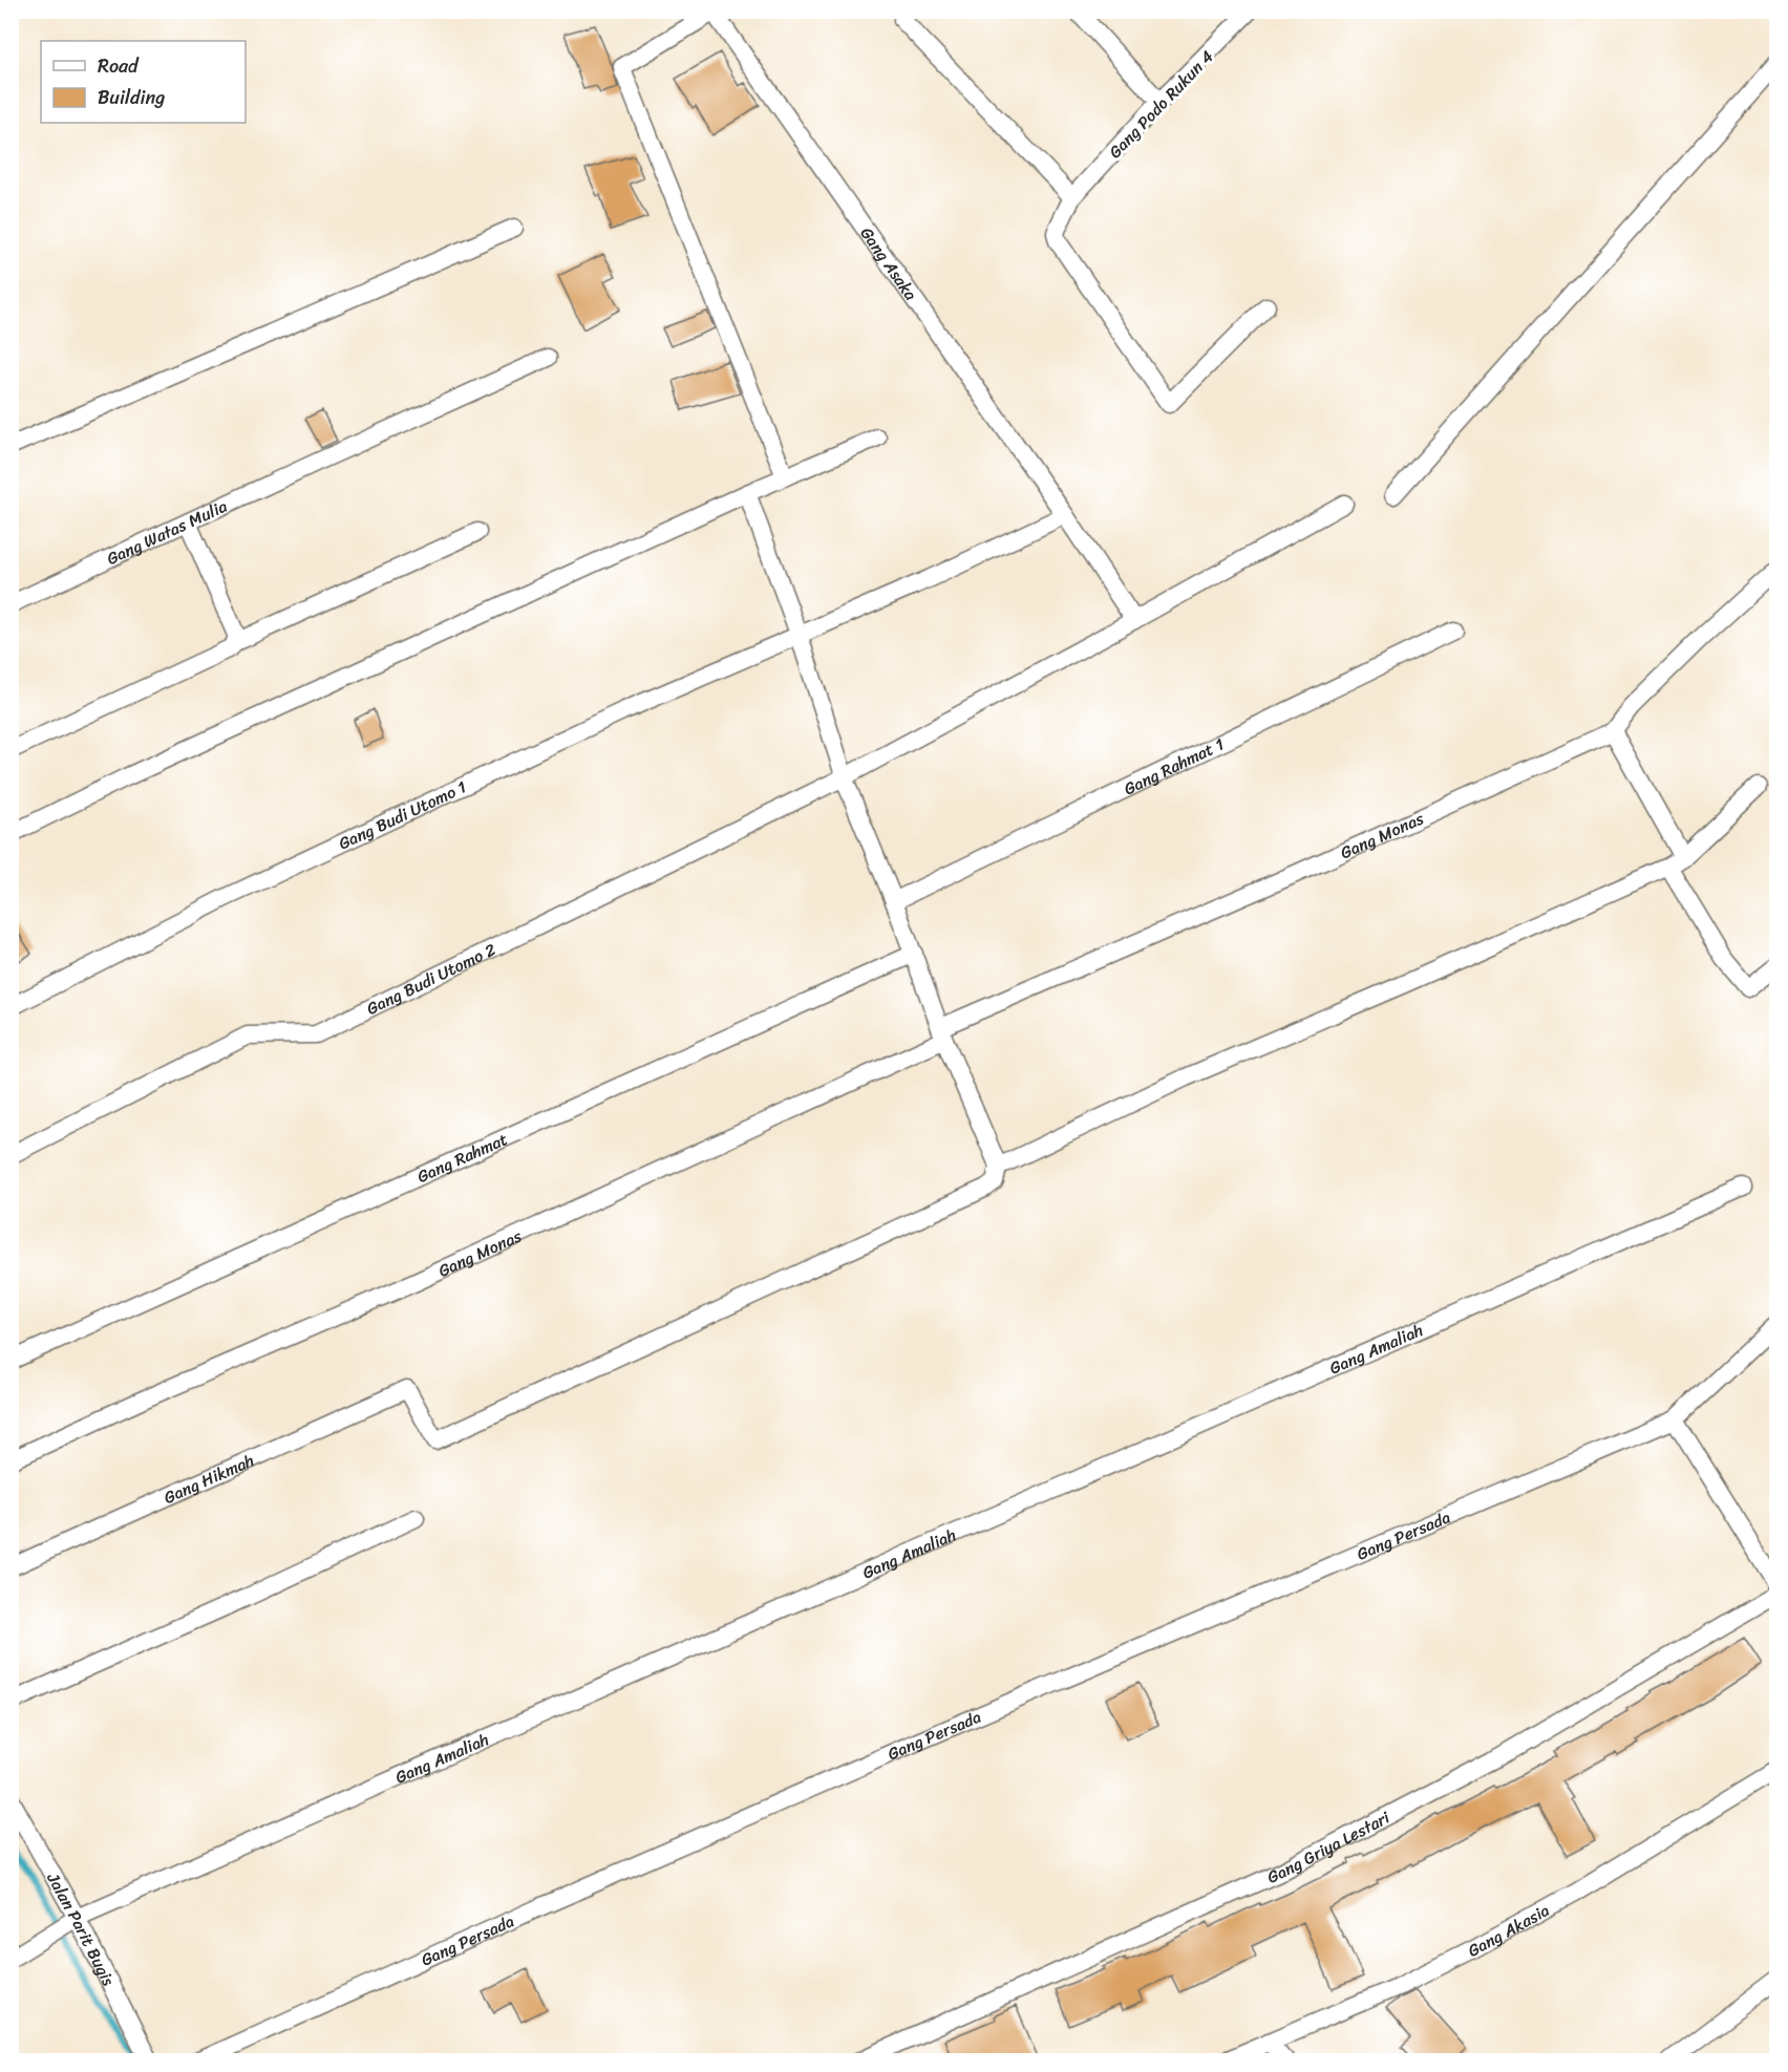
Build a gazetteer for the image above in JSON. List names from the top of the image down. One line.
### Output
{"streets":{"street":["Gang Podo Rukun 4","Gang Asaka","Gang Watas Mulia","Gang Rahmat 1","Gang Budi Utomo 1","Gang Monas","Gang Budi Utomo 2","Gang Rahmat","Gang Amaliah","Gang Hikmah","Gang Persada","Gang Griya Lestari","Jalan Parit Bugis","Gang Akasia"]},"crossings":[["Gang Asaka","Gang Budi Utomo 1"],["Gang Asaka","Gang Budi Utomo 2"],["Gang Amaliah","Jalan Parit Bugis"]],"legend":["Road","Building"]}
